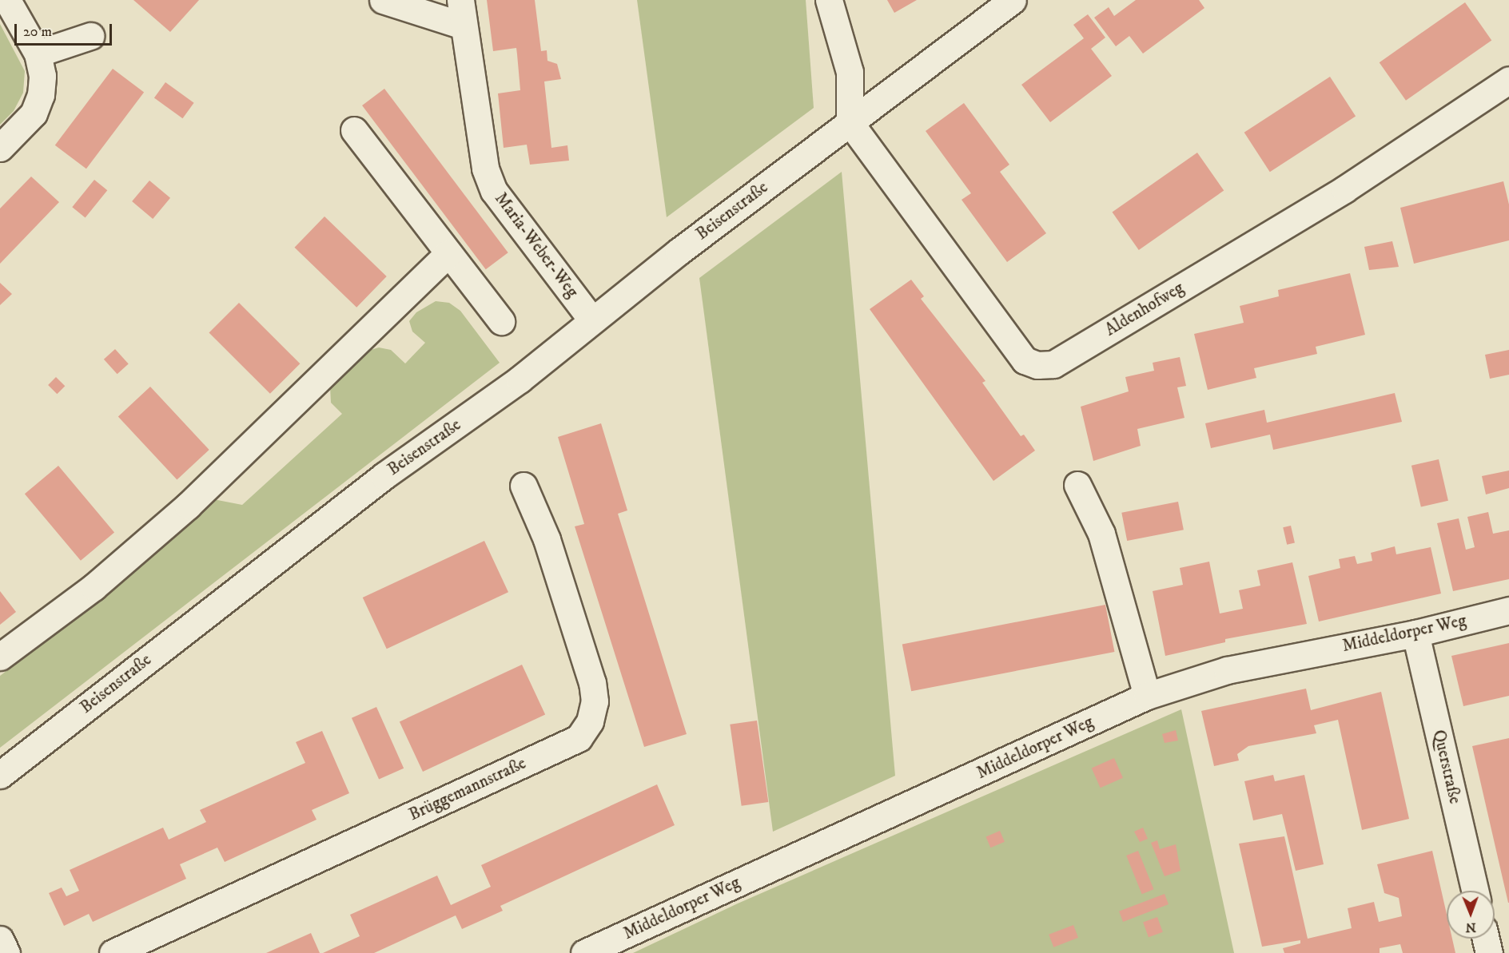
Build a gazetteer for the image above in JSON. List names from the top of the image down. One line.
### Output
{"streets":{"street":["Beisenstraße","Maria-Weber-Weg","Aldenhofweg","Middeldorper Weg","Querstraße","Brüggemannstraße"]},"crossings":[["Beisenstraße","Maria-Weber-Weg"],["Beisenstraße","Aldenhofweg"],["Middeldorper Weg","Querstraße"]],"scale_bar":"20 m","north":"bottom"}
